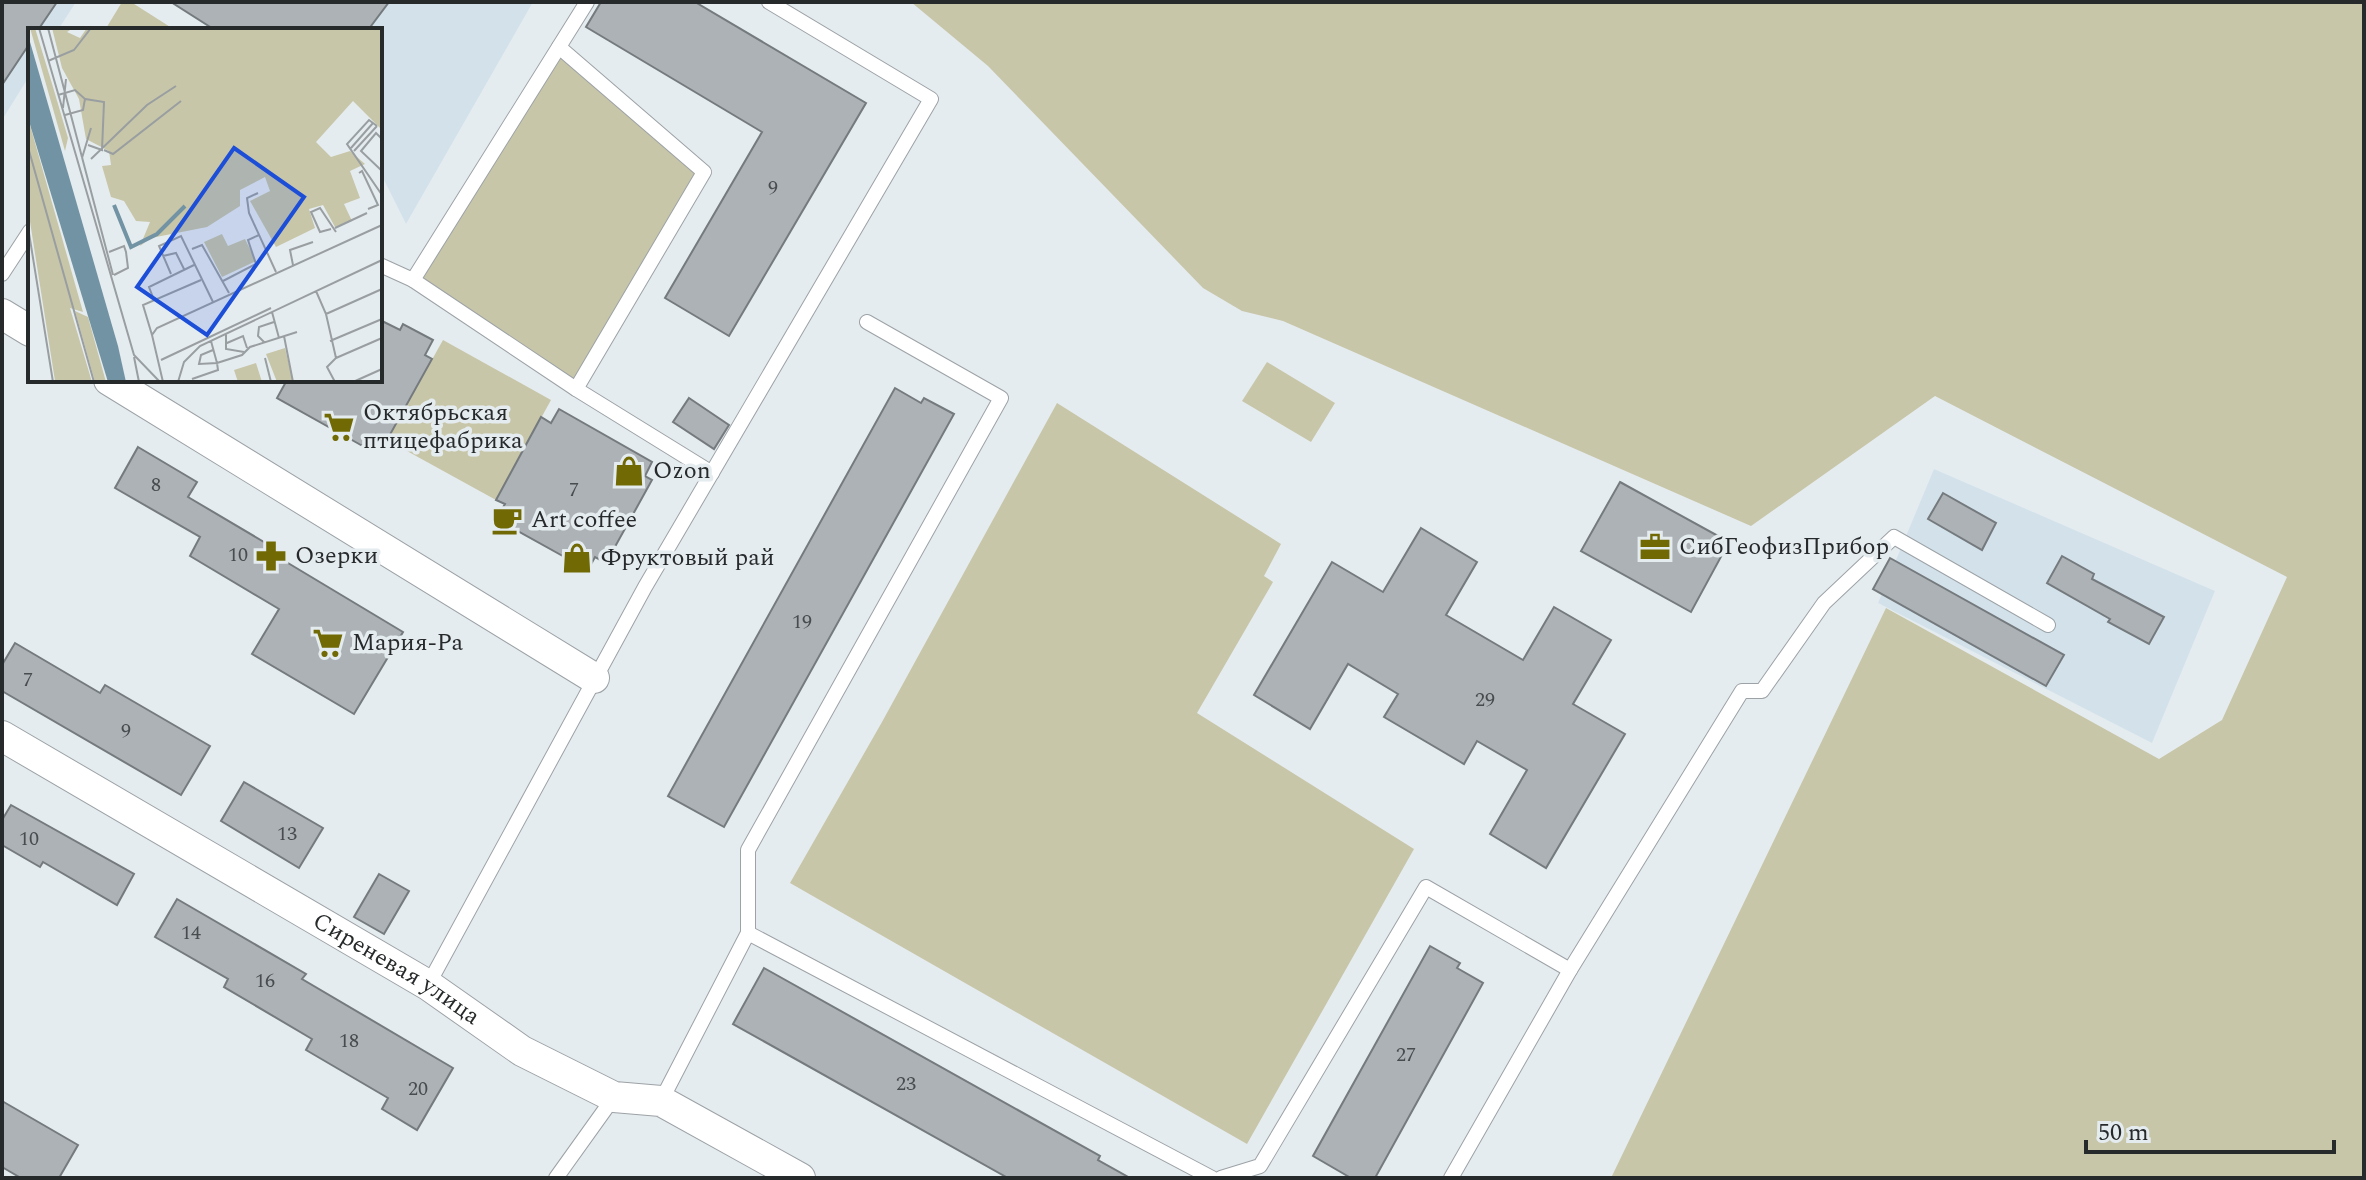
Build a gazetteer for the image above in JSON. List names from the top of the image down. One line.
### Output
{"streets":{"street":["Сиреневая улица"]},"places":{"supermarket":["Октябрьская птицефабрика","Мария-Ра"],"shop":["Ozon","Фруктовый рай"],"cafe":["Art coffee"],"office":["СибГеофизПрибор"],"pharmacy":["Озерки"]},"house_numbers":["9","8","7","10","19","7","29","9","13","10","14","16","18","27","23","20"],"scale_bar":"50 m"}
